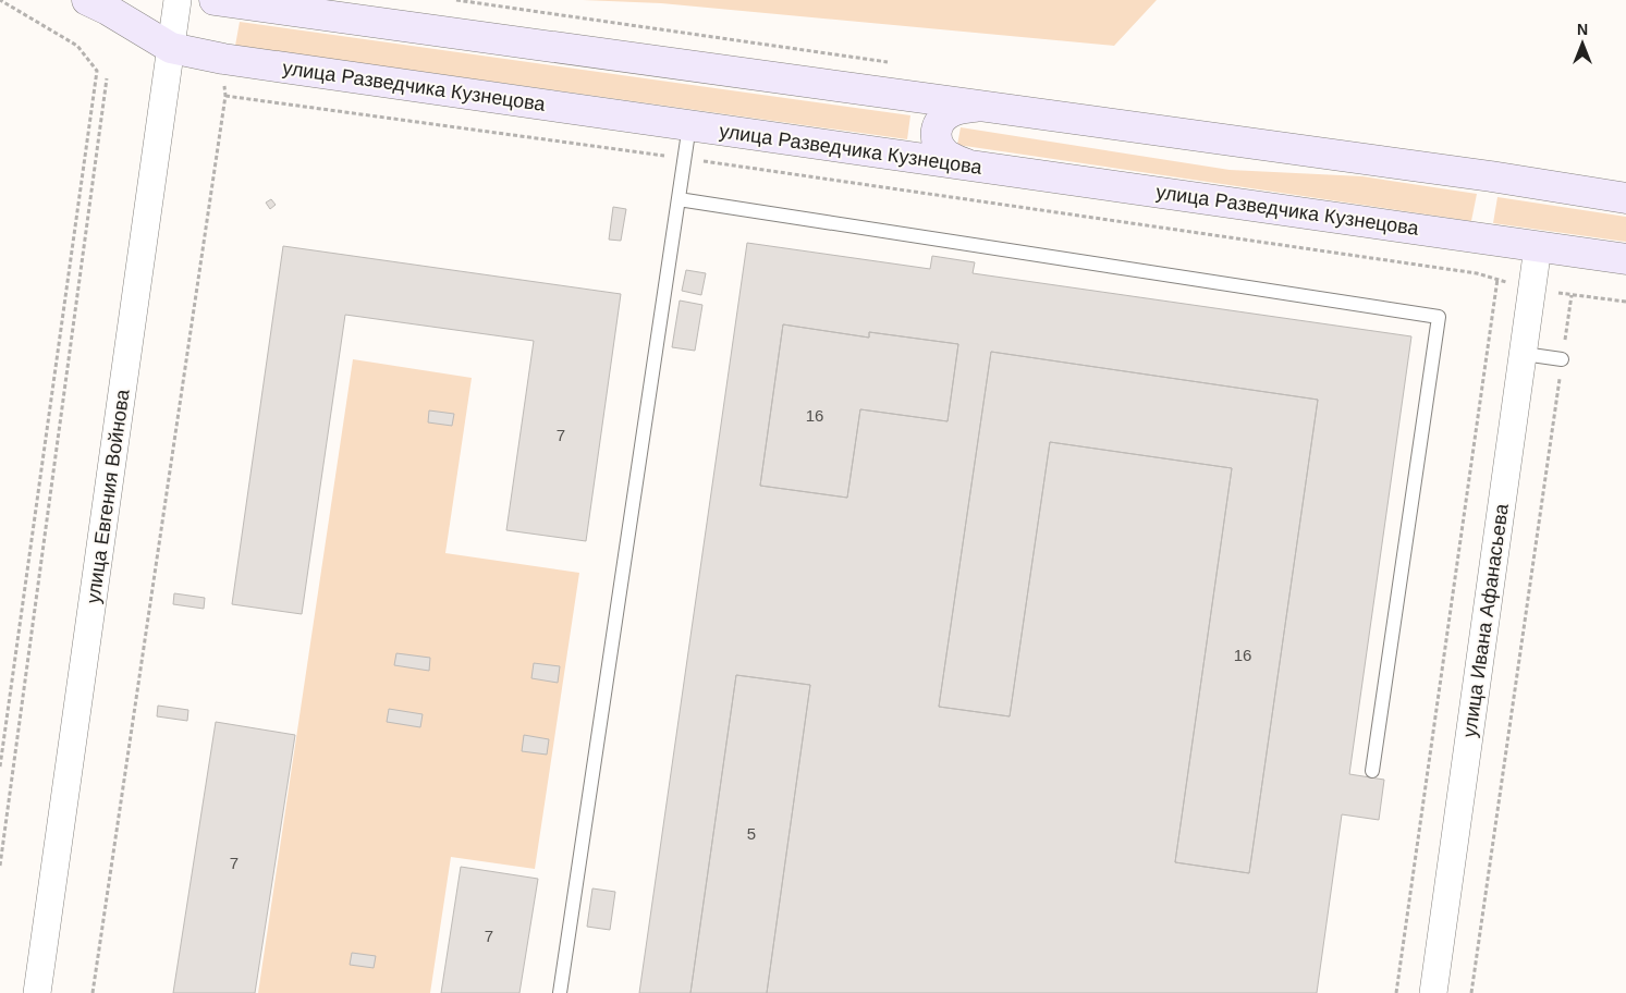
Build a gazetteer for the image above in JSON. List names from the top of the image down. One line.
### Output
{"streets":{"main road":["улица Разведчика Кузнецова"],"street":["улица Евгения Войнова","улица Ивана Афанасьева"]},"crossings":[["улица Разведчика Кузнецова","улица Евгения Войнова"],["улица Разведчика Кузнецова","улица Ивана Афанасьева"]],"house_numbers":["16","7","16","5","7","7"],"north":"top"}
